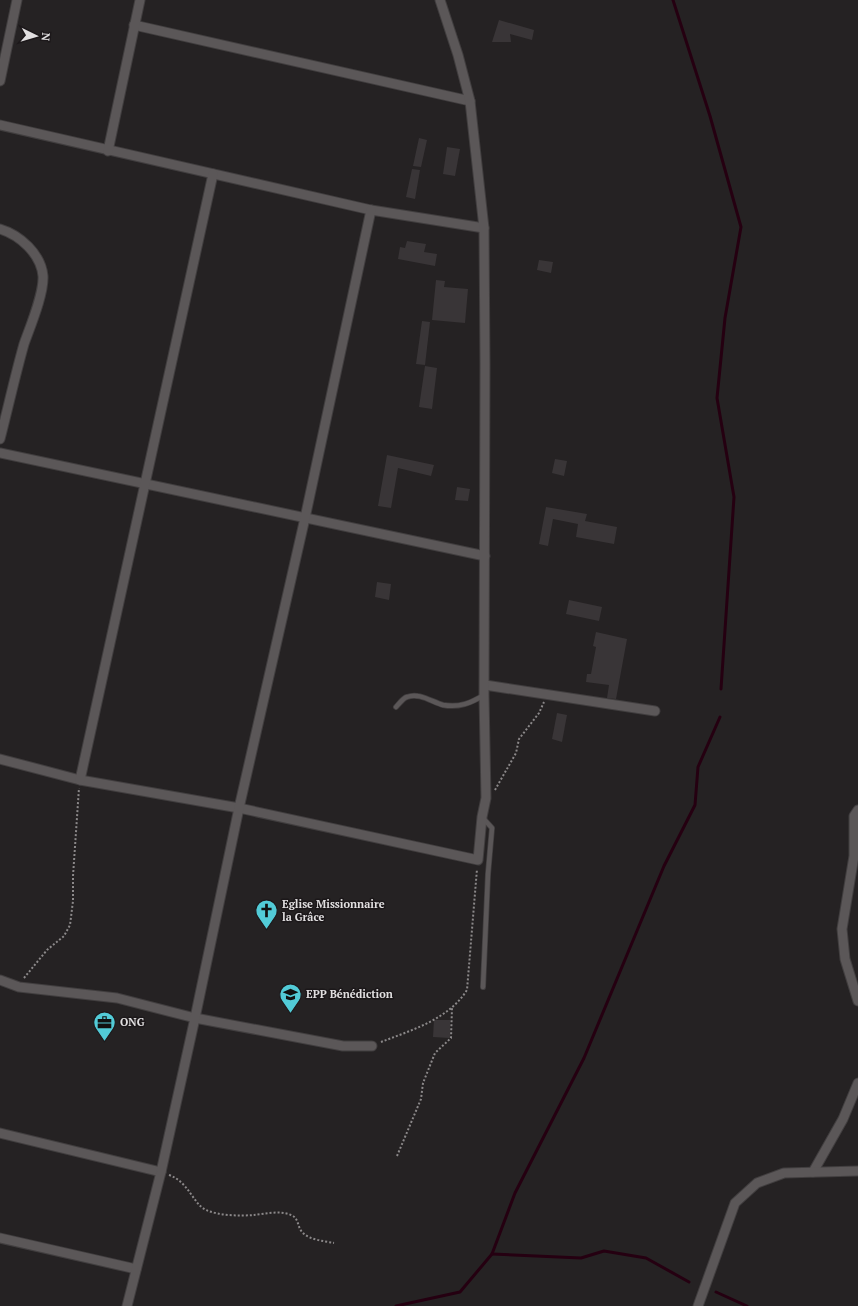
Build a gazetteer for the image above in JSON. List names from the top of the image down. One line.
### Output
{"places":{"church":["Eglise Missionnaire la Grâce"],"school or university":["EPP Bénédiction"],"office":["ONG"]},"north":"right"}
